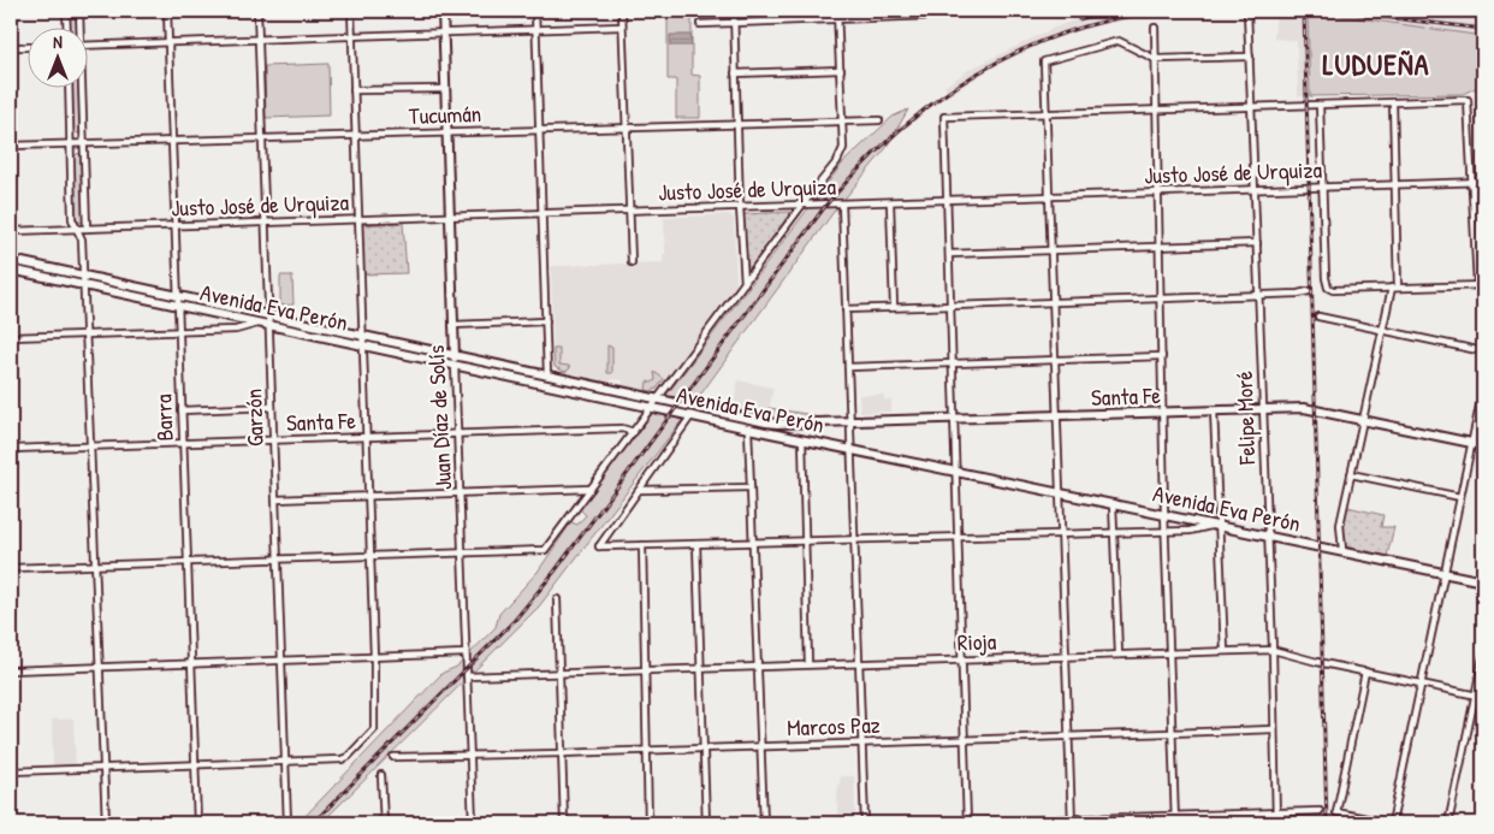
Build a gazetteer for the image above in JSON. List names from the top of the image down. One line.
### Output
{"streets":{"main road":["Avenida Eva Perón","Santa Fe","Juan Díaz de Solís"],"street":["Tucumán","Justo José de Urquiza","Barra","Garzón","Felipe Moré","Rioja","Marcos Paz"]},"crossings":[["Tucumán","Barra"],["Tucumán","Garzón"],["Tucumán","Juan Díaz de Solís"],["Justo José de Urquiza","Barra"],["Justo José de Urquiza","Garzón"],["Justo José de Urquiza","Juan Díaz de Solís"],["Justo José de Urquiza","Felipe Moré"],["Avenida Eva Perón","Santa Fe"],["Avenida Eva Perón","Barra"],["Avenida Eva Perón","Garzón"],["Avenida Eva Perón","Juan Díaz de Solís"],["Avenida Eva Perón","Felipe Moré"],["Santa Fe","Barra"],["Santa Fe","Garzón"],["Santa Fe","Juan Díaz de Solís"],["Santa Fe","Felipe Moré"],["Juan Díaz de Solís","Rioja"],["Juan Díaz de Solís","Marcos Paz"],["Felipe Moré","Rioja"],["Felipe Moré","Marcos Paz"]],"districts":["LUDUEÑA"],"north":"top"}
